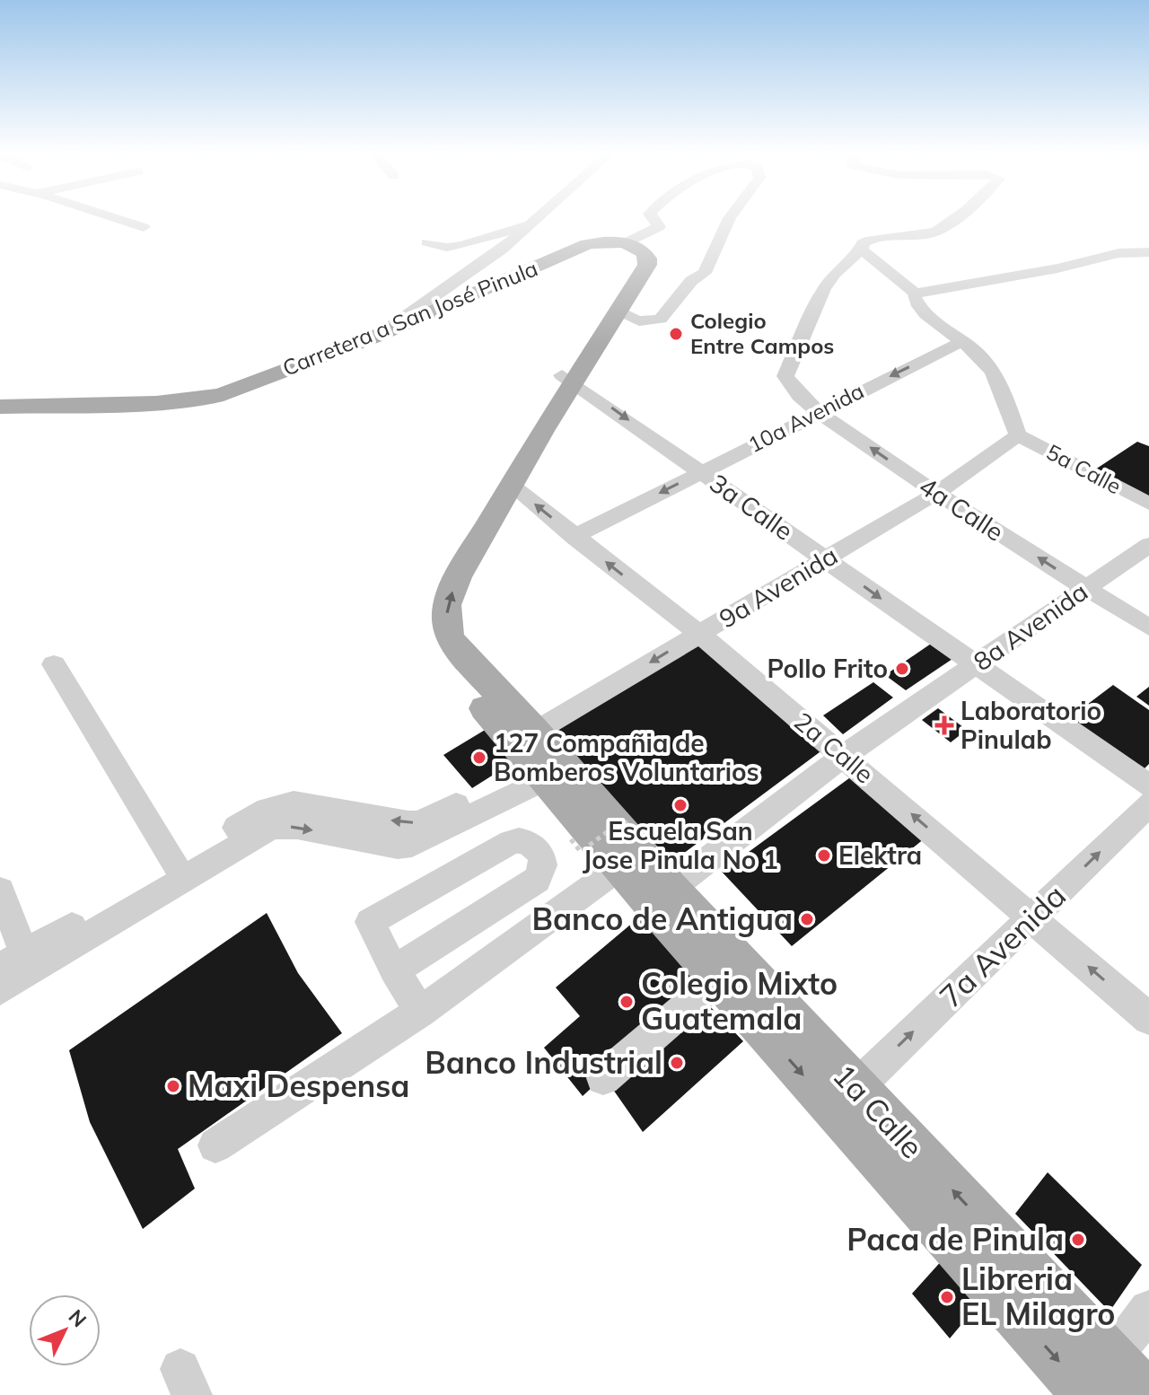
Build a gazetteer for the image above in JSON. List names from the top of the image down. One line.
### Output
{"streets":{"main road":["Carretera a San José Pinula","1a Calle"],"street":["10a Avenida","5a Calle","3a Calle","4a Calle","9a Avenida","8a Avenida","2a Calle","7a Avenida"]},"crossings":[["Carretera a San José Pinula","3a Calle"],["Carretera a San José Pinula","2a Calle"],["Carretera a San José Pinula","1a Calle"],["10a Avenida","3a Calle"],["10a Avenida","4a Calle"],["10a Avenida","2a Calle"],["5a Calle","9a Avenida"],["3a Calle","9a Avenida"],["3a Calle","8a Avenida"],["4a Calle","9a Avenida"],["4a Calle","8a Avenida"],["9a Avenida","2a Calle"],["9a Avenida","1a Calle"],["8a Avenida","2a Calle"],["8a Avenida","1a Calle"],["2a Calle","7a Avenida"],["7a Avenida","1a Calle"]],"one_way":["10a Avenida","3a Calle","4a Calle","9a Avenida","2a Calle","7a Avenida"],"places":{"other":["Colegio Entre Campos","Pollo Frito","127 Compañia de Bomberos Voluntarios","Escuela San Jose Pinula No 1","Elektra","Banco de Antigua","Colegio Mixto Guatemala","Banco Industrial","Maxi Despensa","Paca de Pinula","Libreria EL Milagro"],"health":["Laboratorio Pinulab"]},"north":"top right"}
